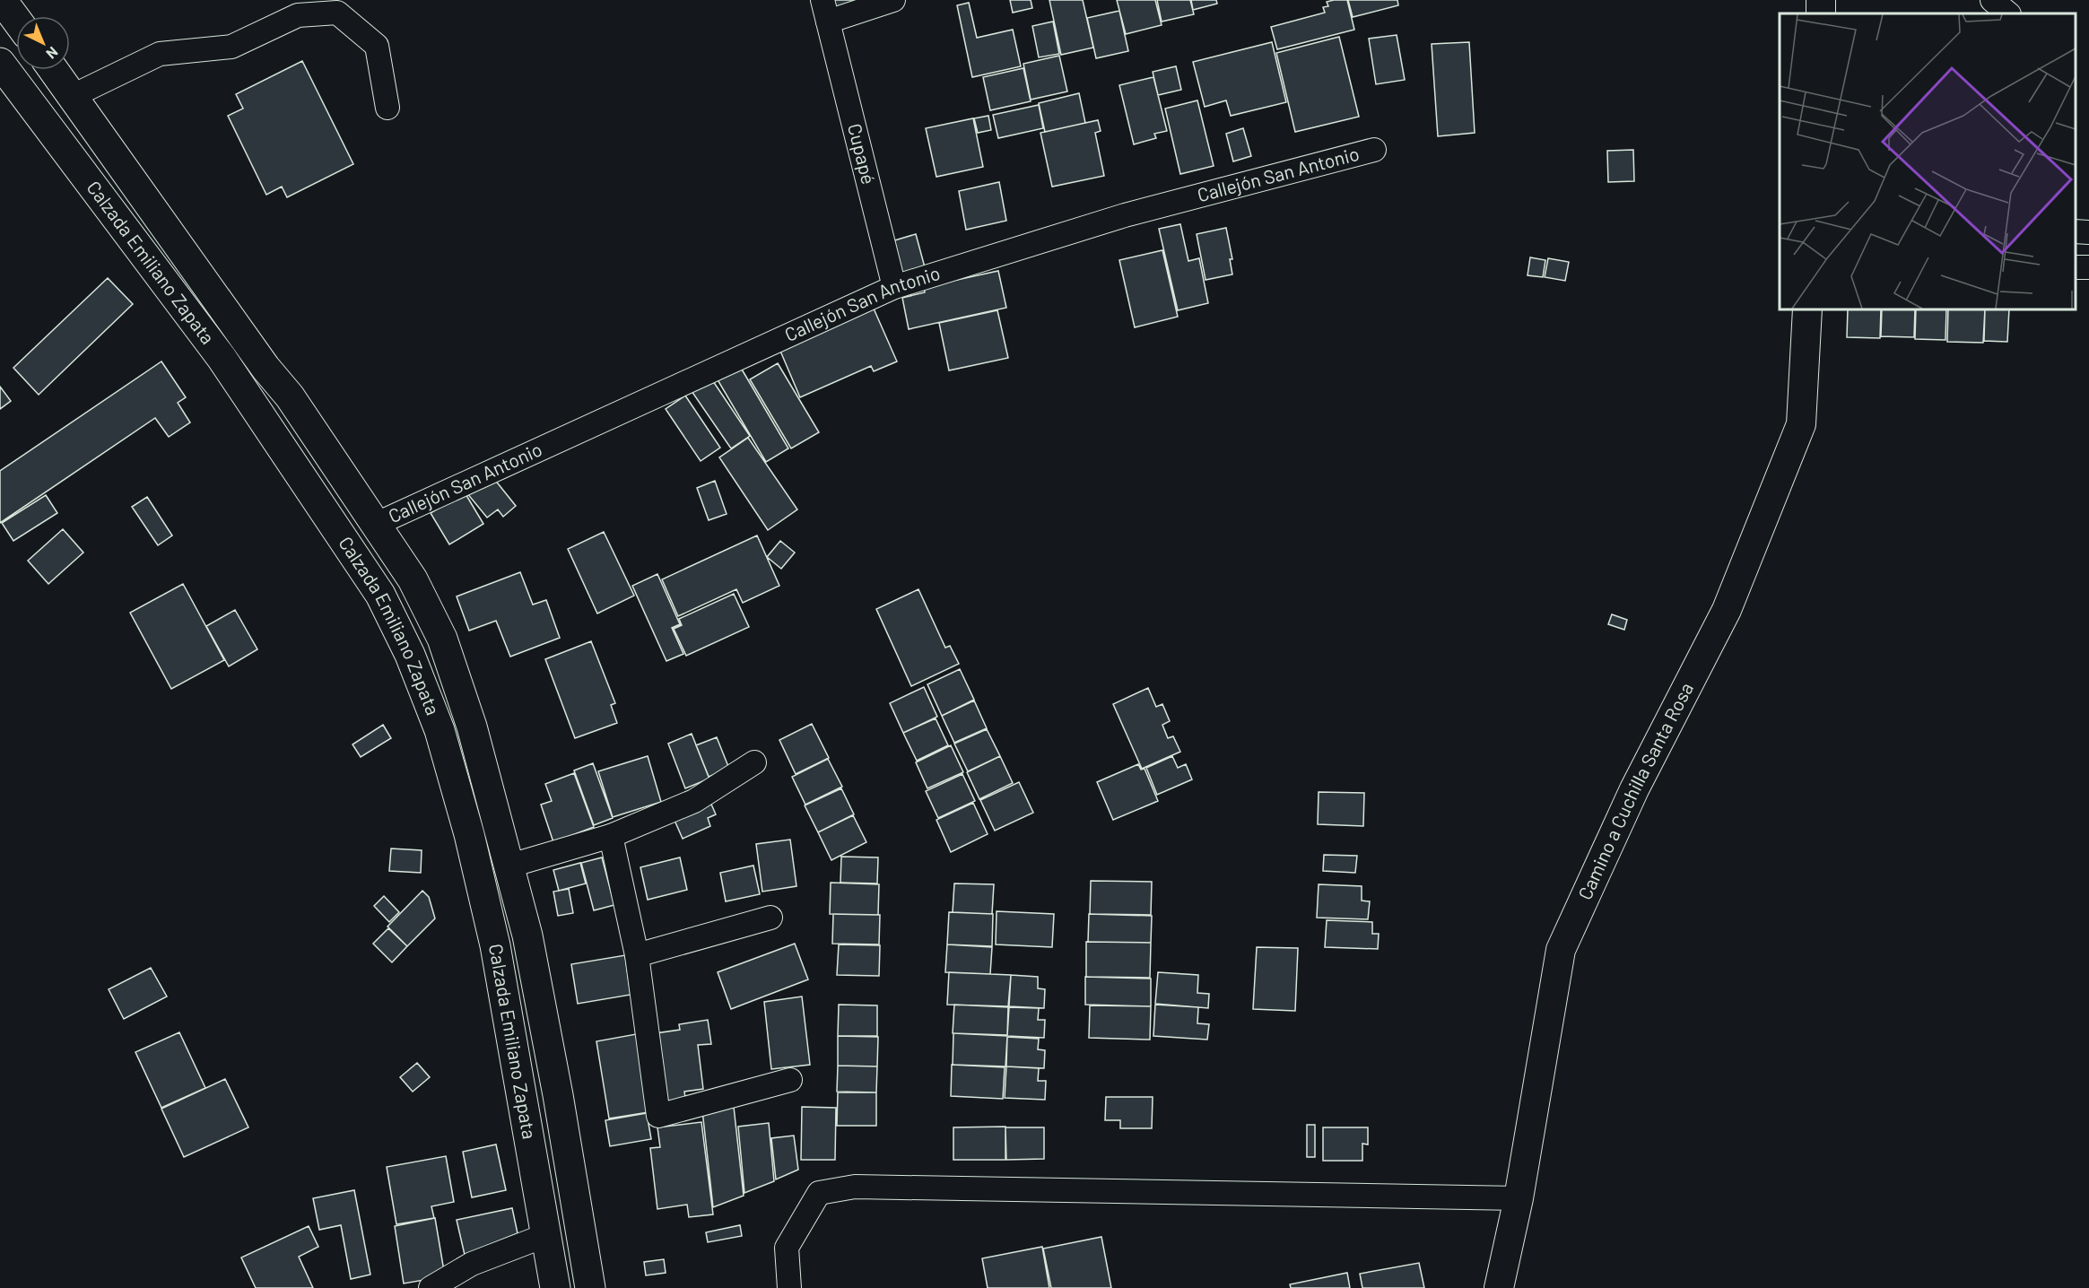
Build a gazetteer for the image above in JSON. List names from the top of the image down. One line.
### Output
{"streets":{"main road":["Calzada Emiliano Zapata"],"street":["Cupapé","Callejón San Antonio","Camino a Cuchilla Santa Rosa"]},"crossings":[["Cupapé","Callejón San Antonio"],["Callejón San Antonio","Calzada Emiliano Zapata"]],"north":"bottom right"}
